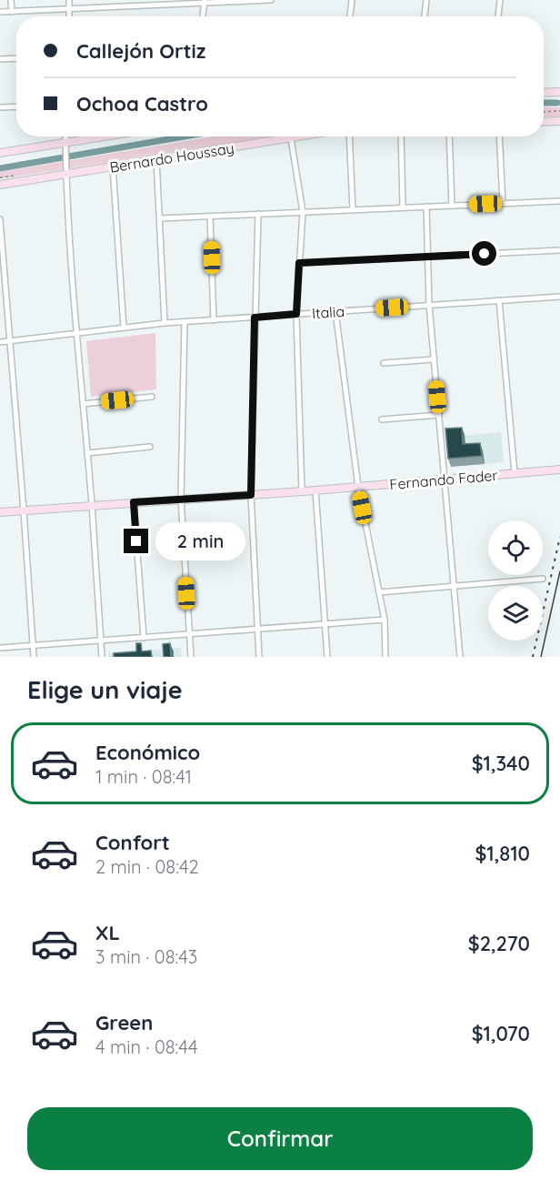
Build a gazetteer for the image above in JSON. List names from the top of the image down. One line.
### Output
{"streets":{"street":["Bernardo Houssay","Italia","Fernando Fader"]},"page":{"banner":["Callejón Ortiz","Ochoa Castro"],"bubble":"2 min","heading":"Elige un viaje","list":[{"name":"Económico","note":"1 min · 08:41","value":"$1,340"},{"name":"Confort","note":"2 min · 08:42","value":"$1,810"},{"name":"XL","note":"3 min · 08:43","value":"$2,270"},{"name":"Green","note":"4 min · 08:44","value":"$1,070"}],"buttons":"Confirmar"}}
